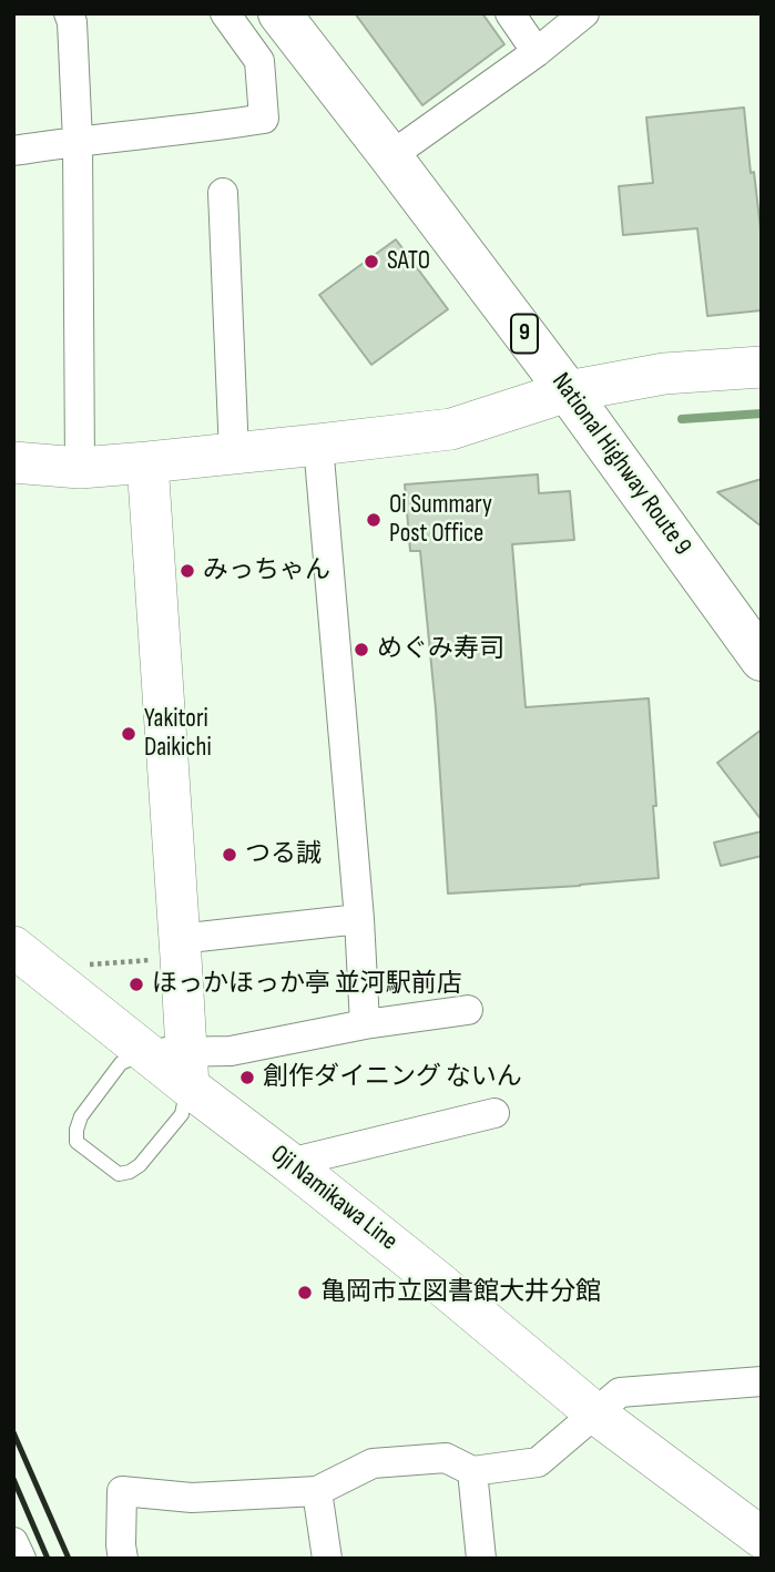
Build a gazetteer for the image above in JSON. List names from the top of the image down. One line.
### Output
{"streets":{"highway":["9","National Highway Route 9"],"street":["Oji Namikawa Line"]},"places":["SATO","Oi Summary Post Office","みっちゃん","めぐみ寿司","Yakitori Daikichi","つる誠","ほっかほっか亭 並河駅前店","創作ダイニング ないん","亀岡市立図書館大井分館"]}
